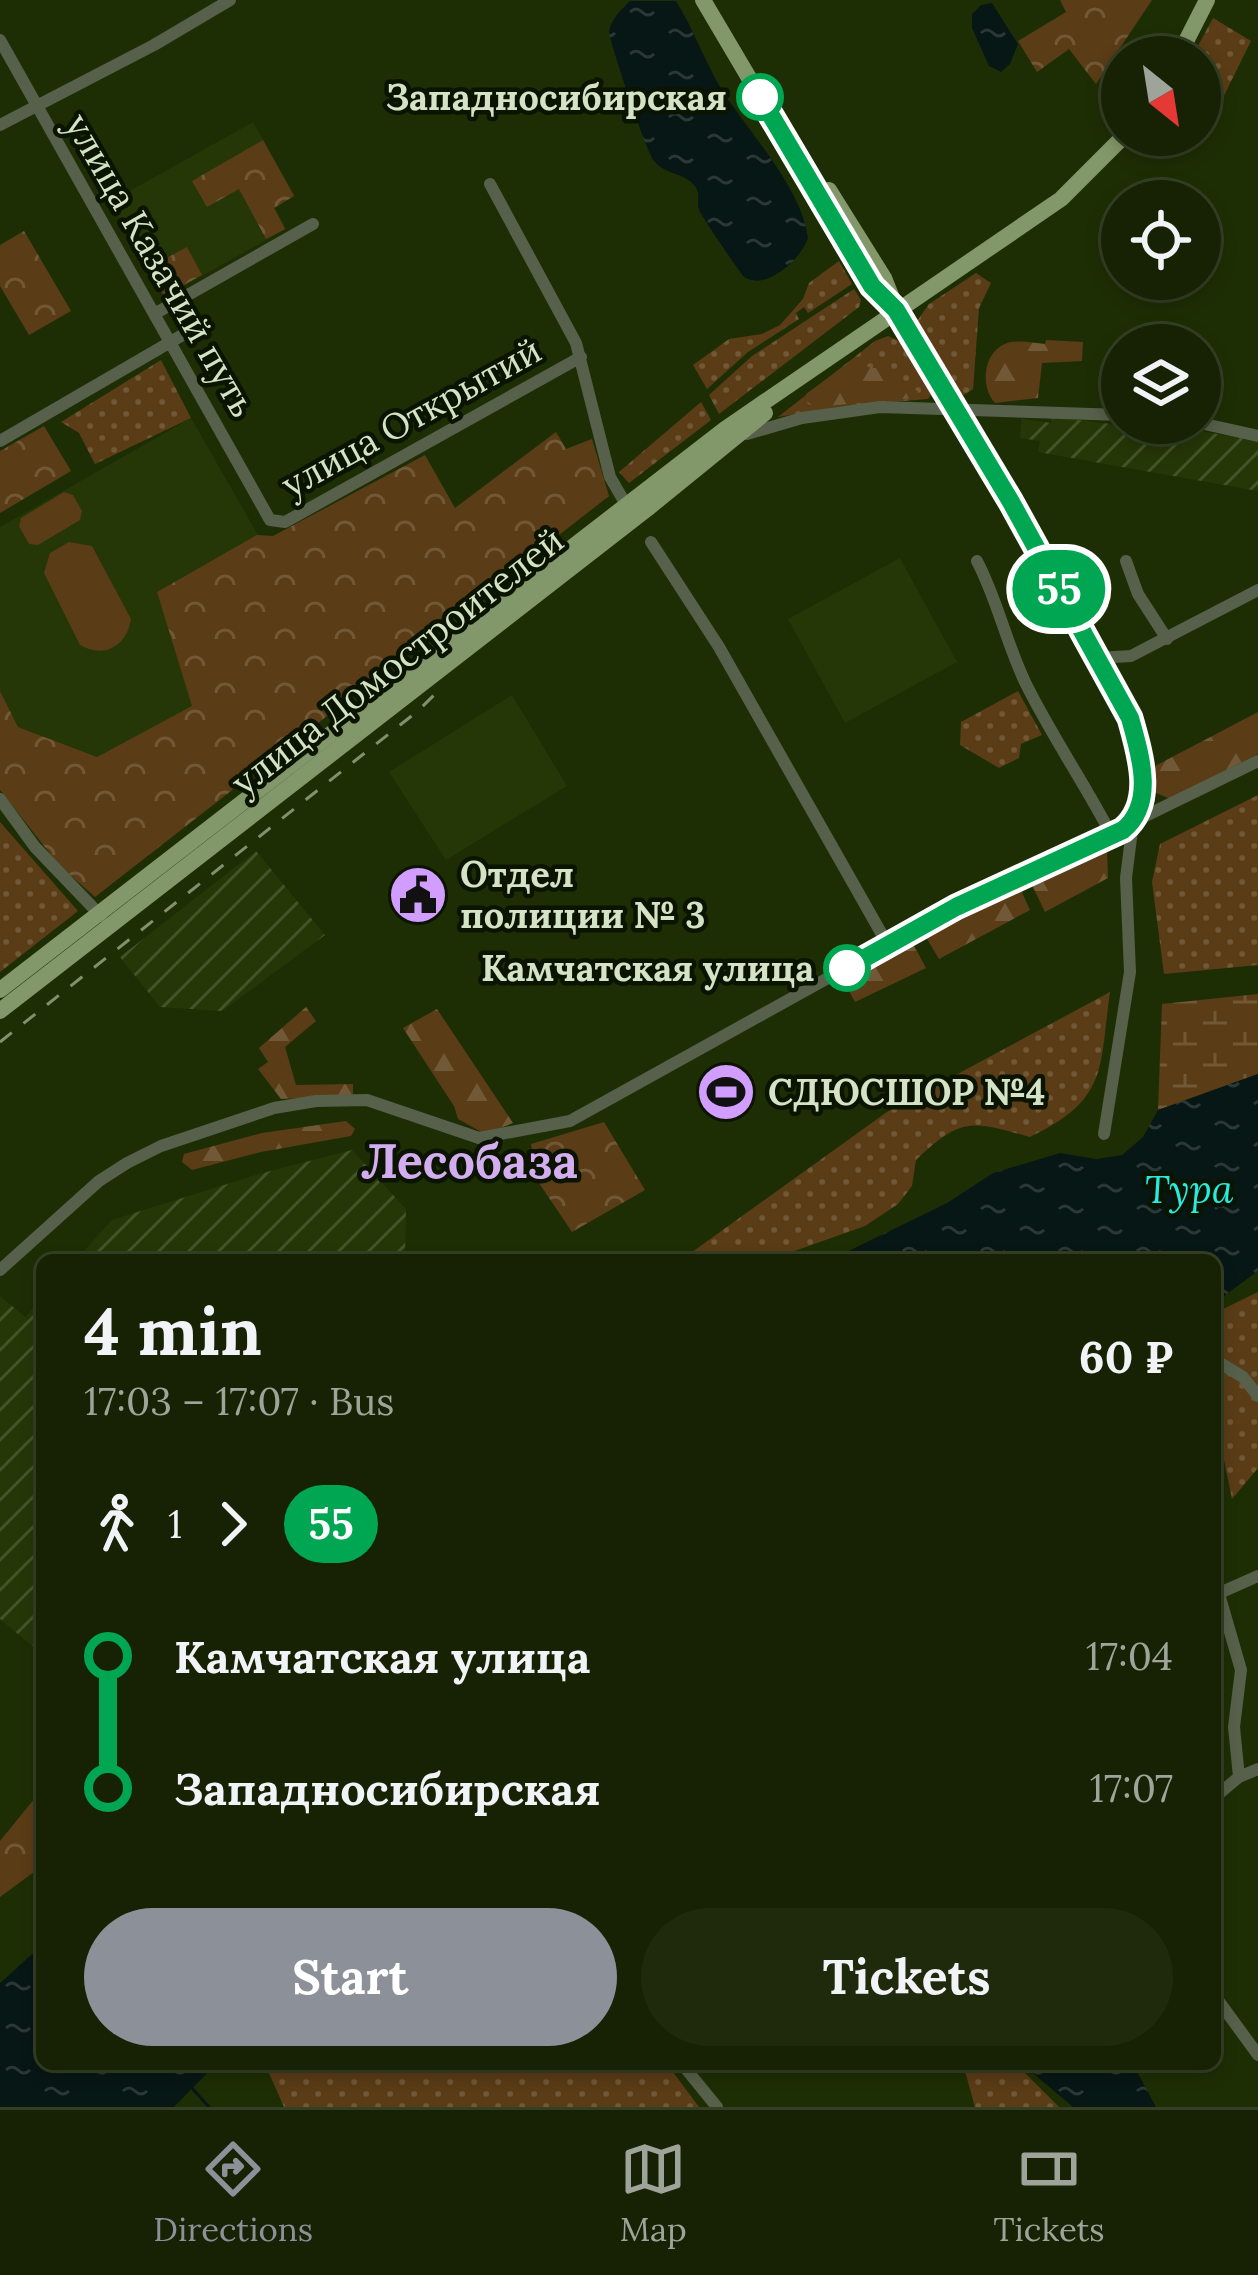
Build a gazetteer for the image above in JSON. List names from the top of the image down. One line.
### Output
{"streets":{"main road":["улица Домостроителей"],"street":["улица Казачий путь","улица Открытий"]},"crossings":[["улица Казачий путь","улица Открытий"]],"districts":["Лесобаза"],"water":["Тура"],"places":{"other":["Западносибирская","Камчатская улица"],"public building":["Отдел полиции № 3"],"sports":["СДЮСШОР №4"]},"lines":["bus line 55"],"north":"bottom right","page":{"on_map":"55","heading":["4 min","17:03 – 17:07 · Bus","60 ₽"],"legs":["1","55"],"list":[{"name":"Камчатская улица","value":"17:04"},{"name":"Западносибирская","value":"17:07"}],"buttons":["Start","Tickets"],"tabs":["Directions","Map","Tickets"]}}
